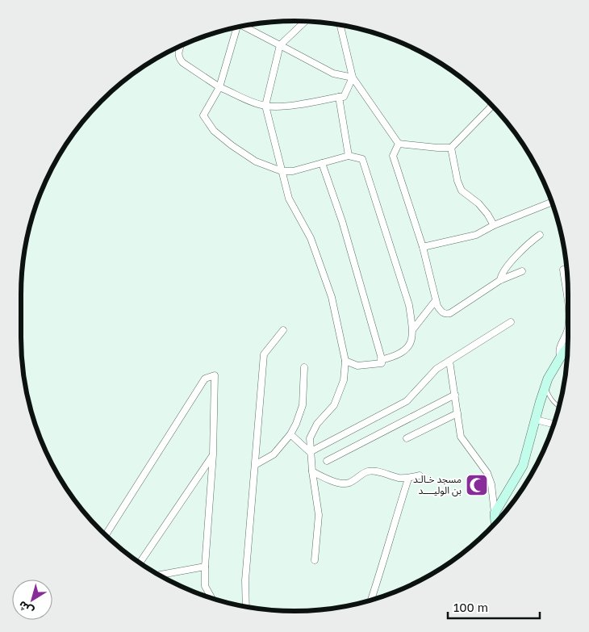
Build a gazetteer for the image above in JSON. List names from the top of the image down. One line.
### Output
{"places":{"mosque":["مسجد خـالـد بن الوليــــد"]},"scale_bar":"100 m","north":"bottom left"}
